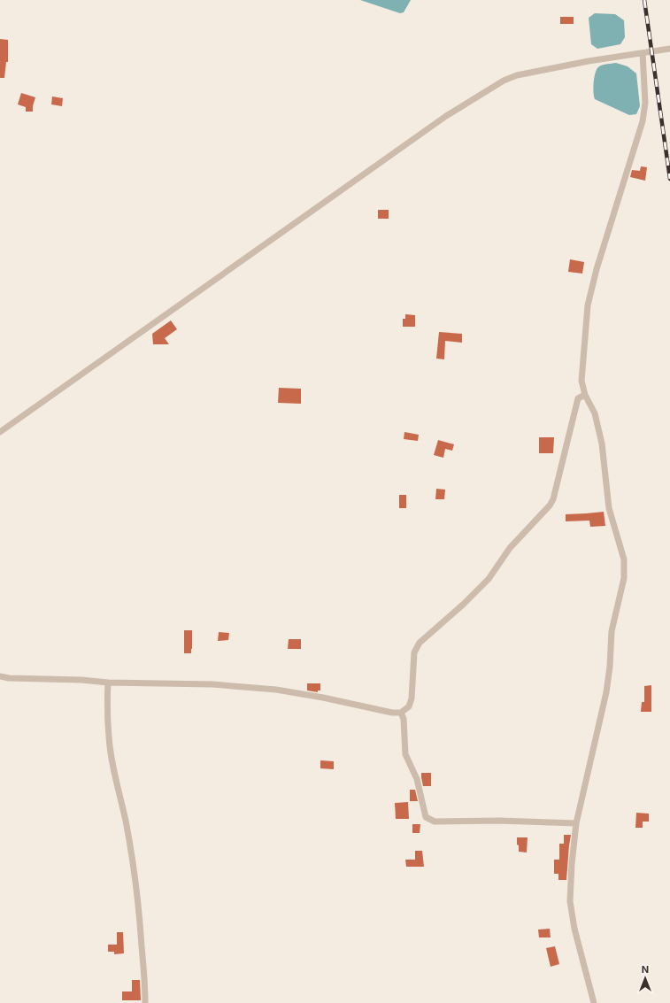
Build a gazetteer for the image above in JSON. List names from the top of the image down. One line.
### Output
{"north":"top"}
